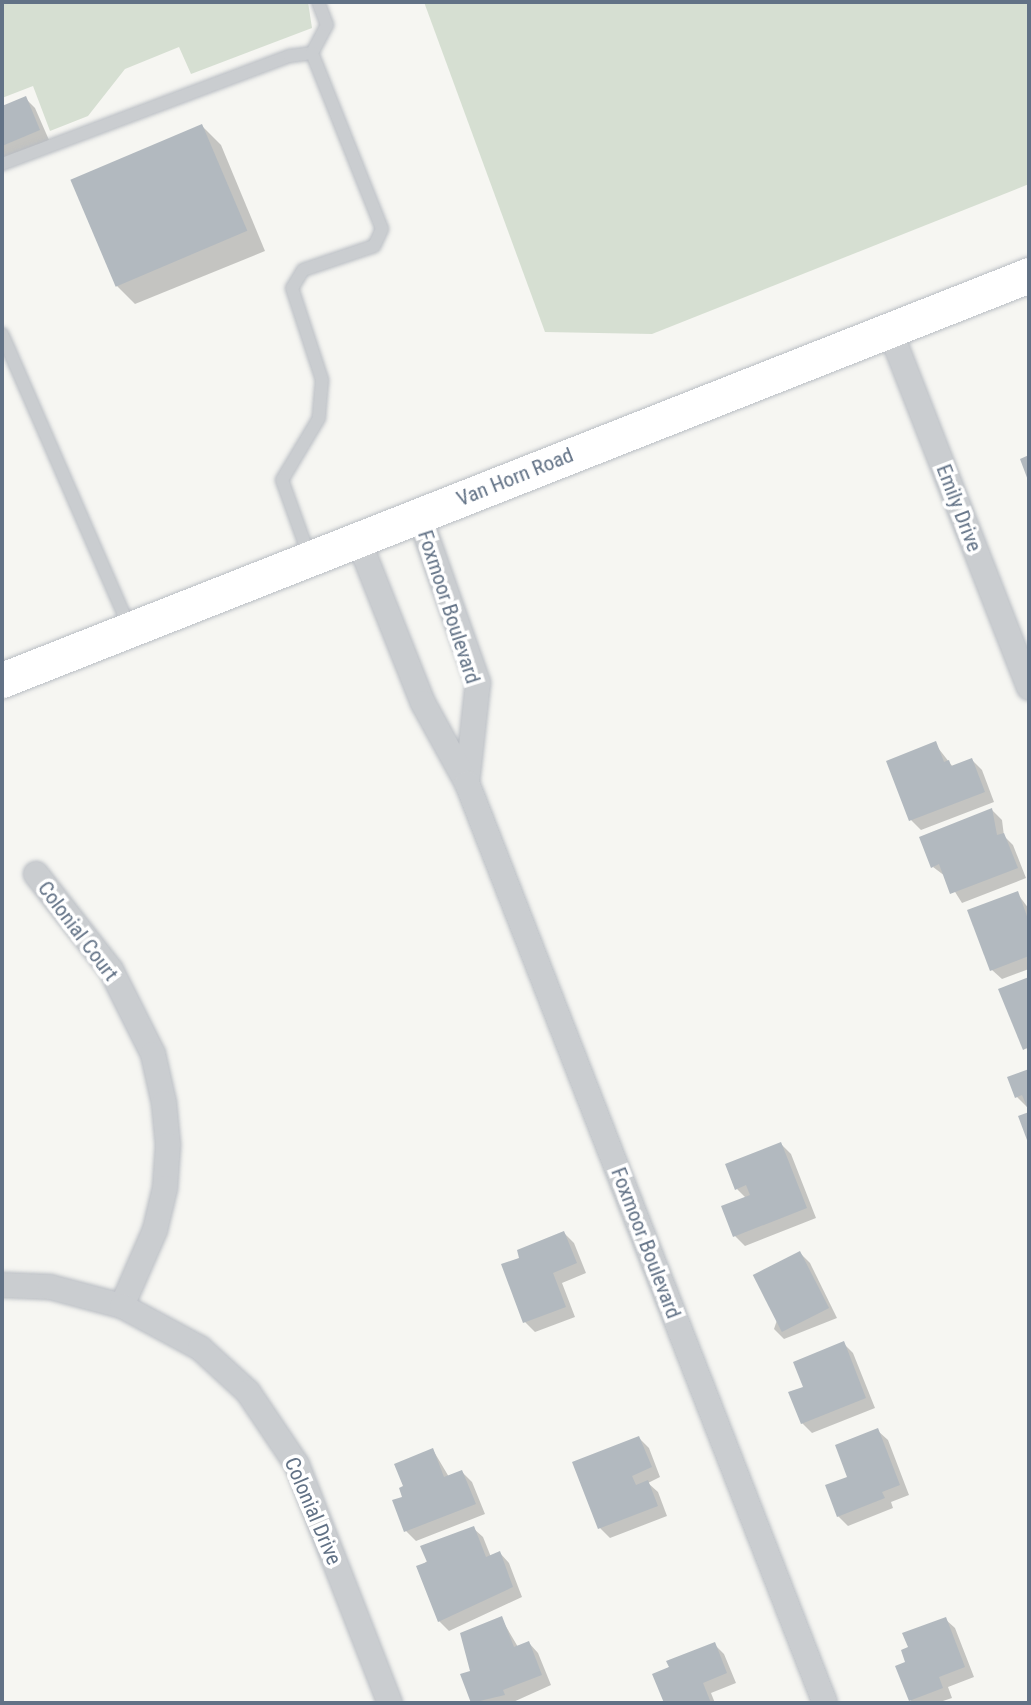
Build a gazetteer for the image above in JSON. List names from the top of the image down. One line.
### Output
{"streets":{"main road":["Van Horn Road"],"street":["Emily Drive","Foxmoor Boulevard","Colonial Court","Colonial Drive"]},"crossings":[["Van Horn Road","Emily Drive"],["Van Horn Road","Foxmoor Boulevard"],["Colonial Court","Colonial Drive"]]}
